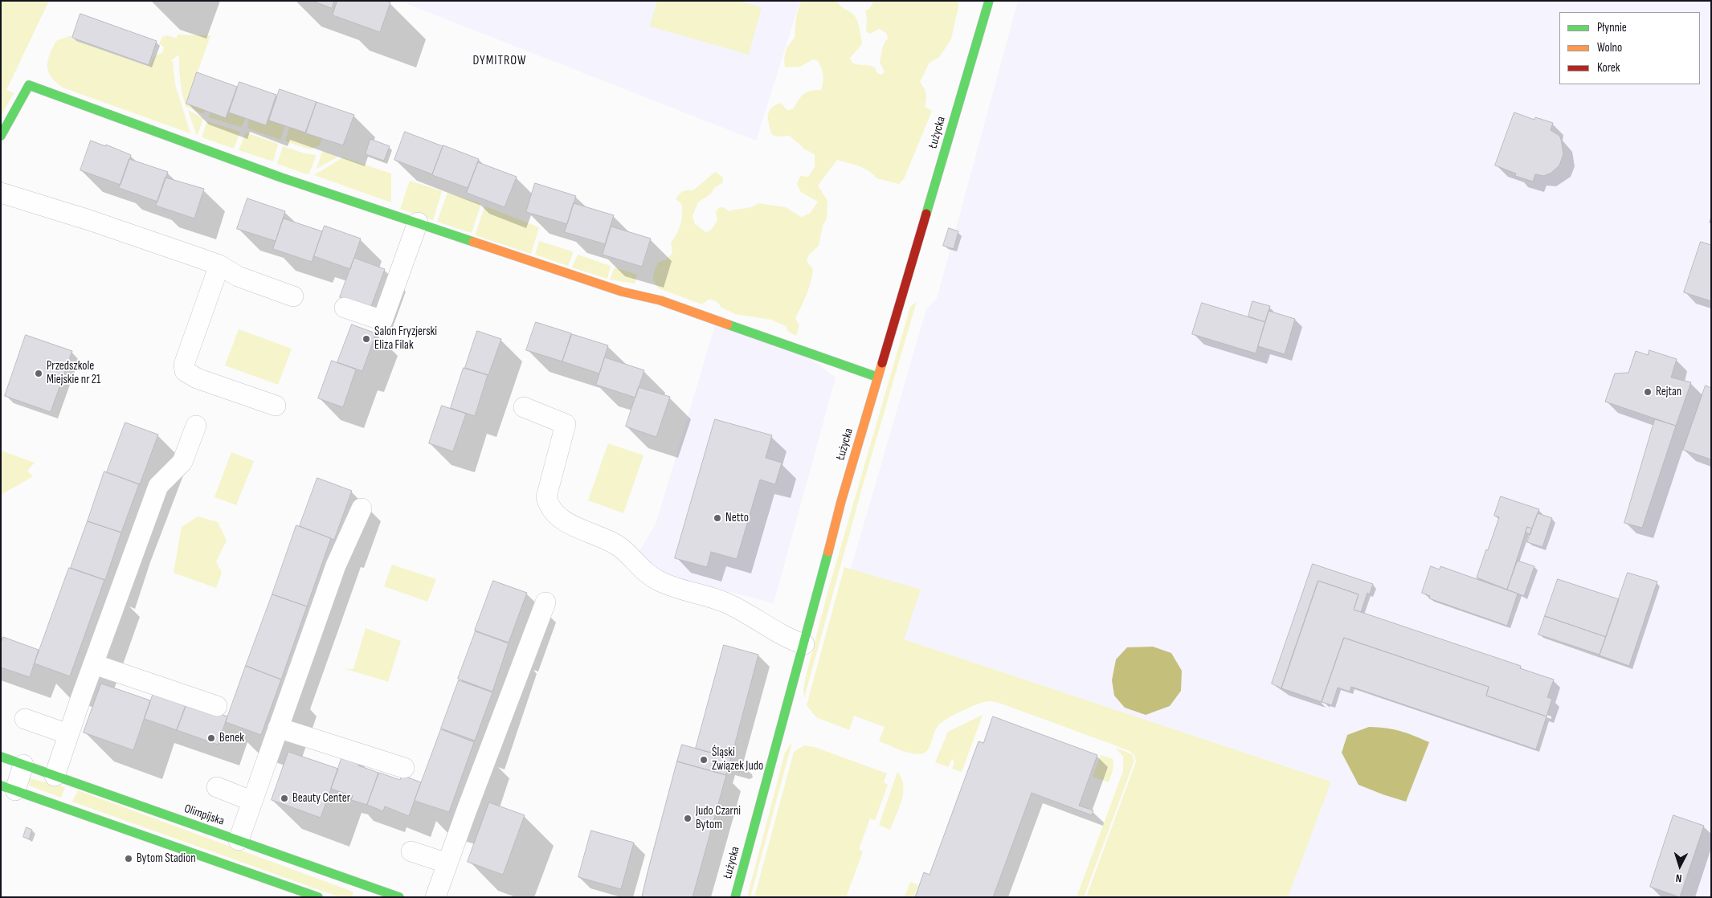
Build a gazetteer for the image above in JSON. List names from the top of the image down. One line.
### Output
{"streets":{"street":["Łużycka","Olimpijska"]},"districts":["DYMITROW"],"places":["Salon Fryzjerski Eliza Filak","Przedszkole Miejskie nr 21","Rejtan","Netto","Benek","Śląski Związek Judo","Beauty Center","Judo Czarni Bytom","Bytom Stadion"],"legend":["Płynnie","Wolno","Korek"],"north":"bottom"}
